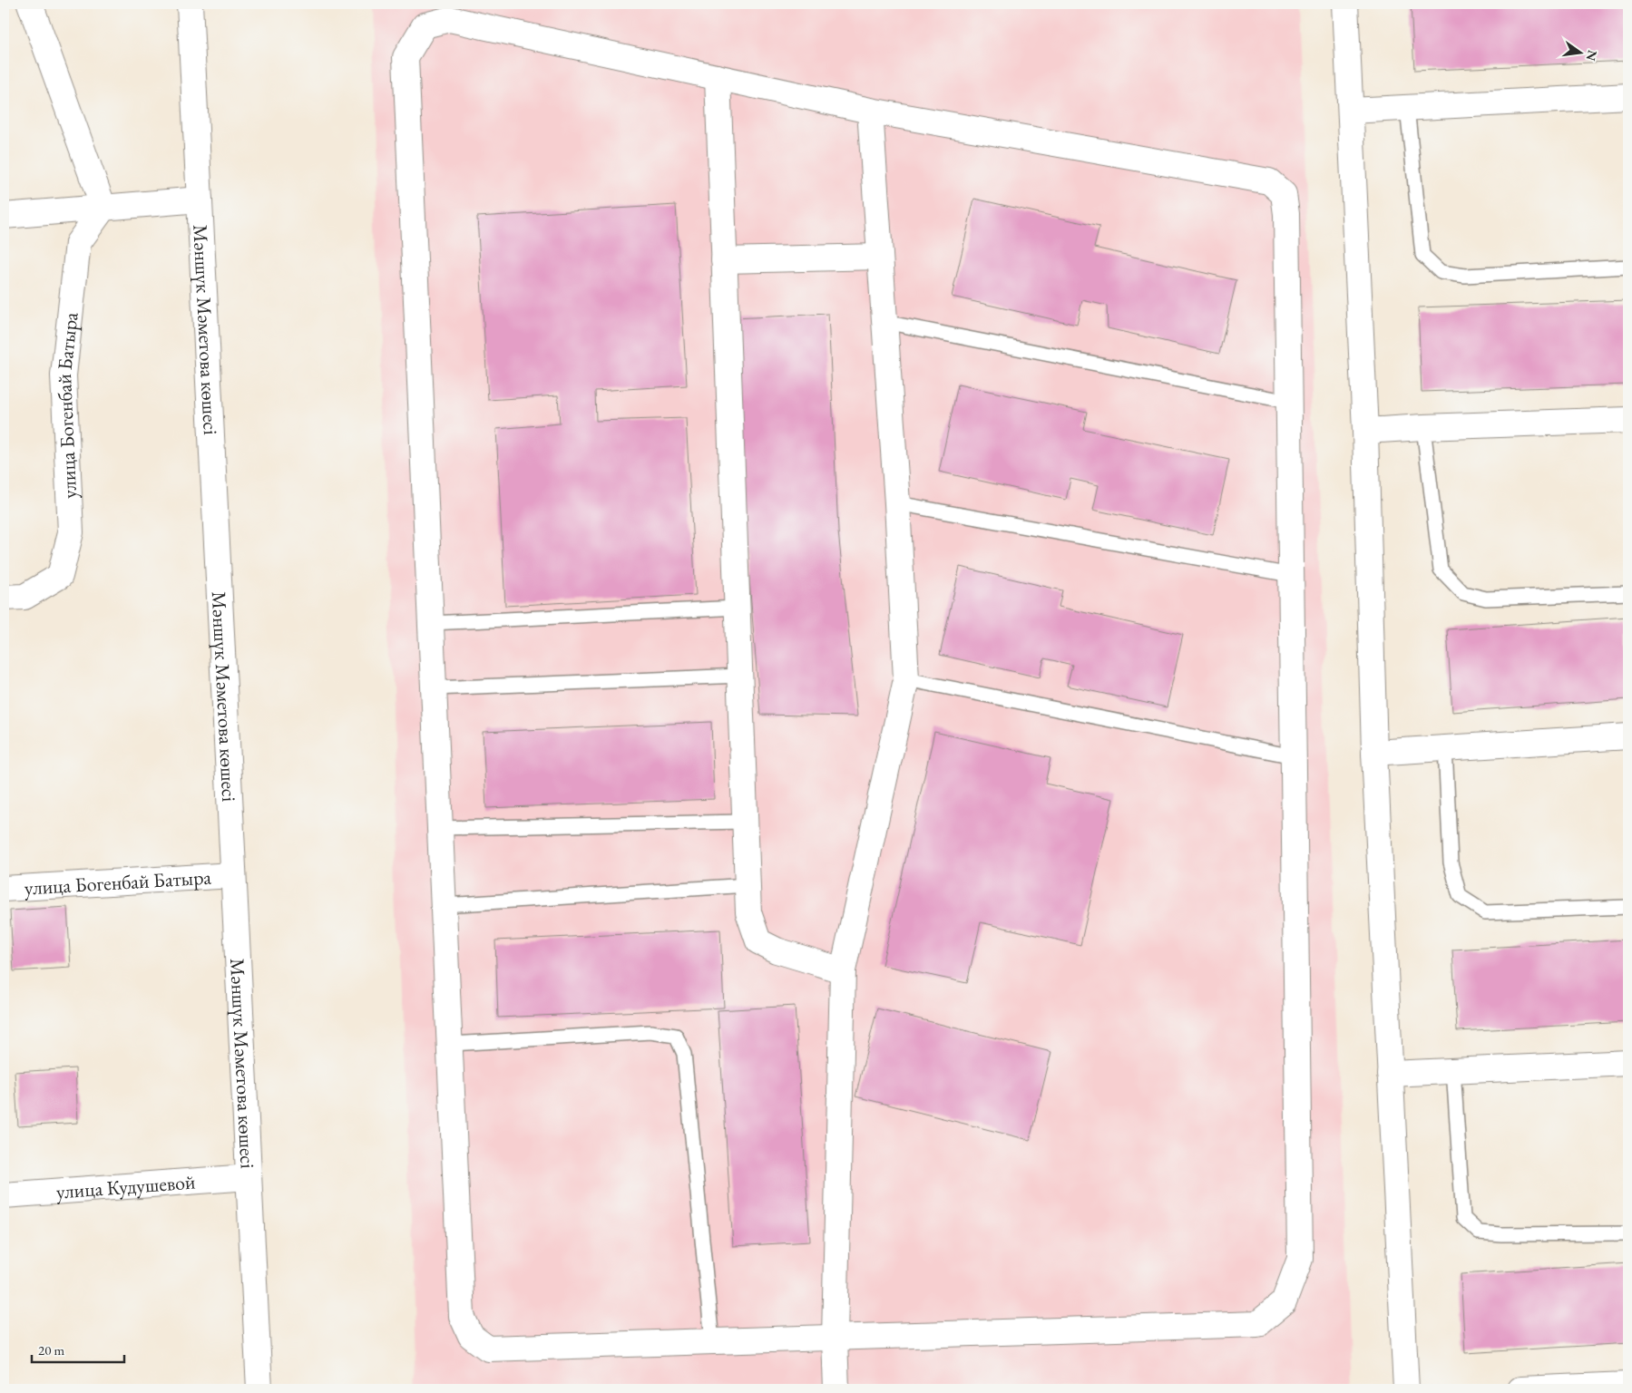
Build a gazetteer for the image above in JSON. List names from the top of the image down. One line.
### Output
{"streets":{"street":["Мәншүк Мәметова көшесі","улица Богенбай Батыра","улица Кудушевой"]},"crossings":[["Мәншүк Мәметова көшесі","улица Богенбай Батыра"],["Мәншүк Мәметова көшесі","улица Кудушевой"]],"scale_bar":"20 m","north":"right"}
